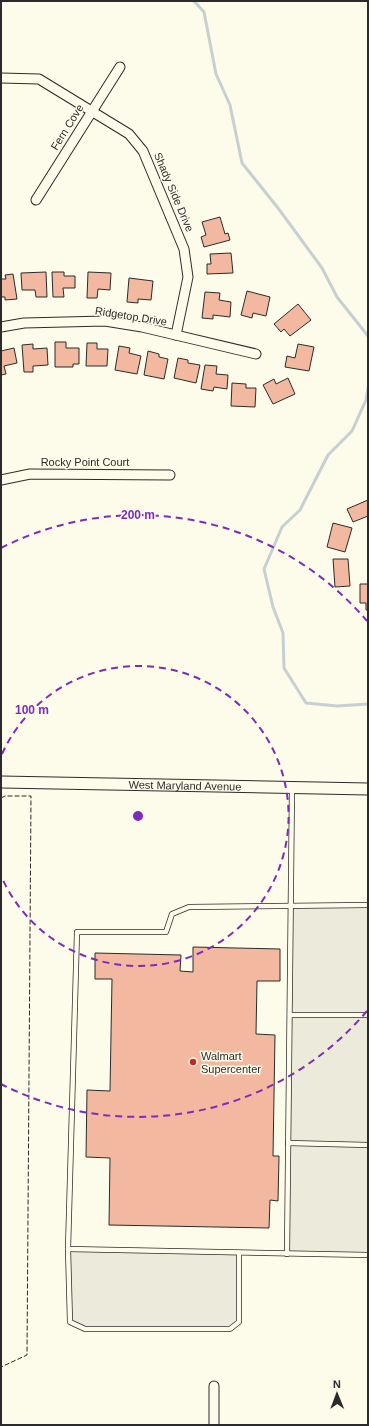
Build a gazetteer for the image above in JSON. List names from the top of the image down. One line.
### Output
{"streets":{"street":["Fern Cove","Shady Side Drive","Ridgetop Drive","Rocky Point Court","West Maryland Avenue"]},"crossings":[["Fern Cove","Shady Side Drive"],["Shady Side Drive","Ridgetop Drive"]],"places":["Walmart Supercenter"],"north":"top","rings":["200 m","100 m"]}
